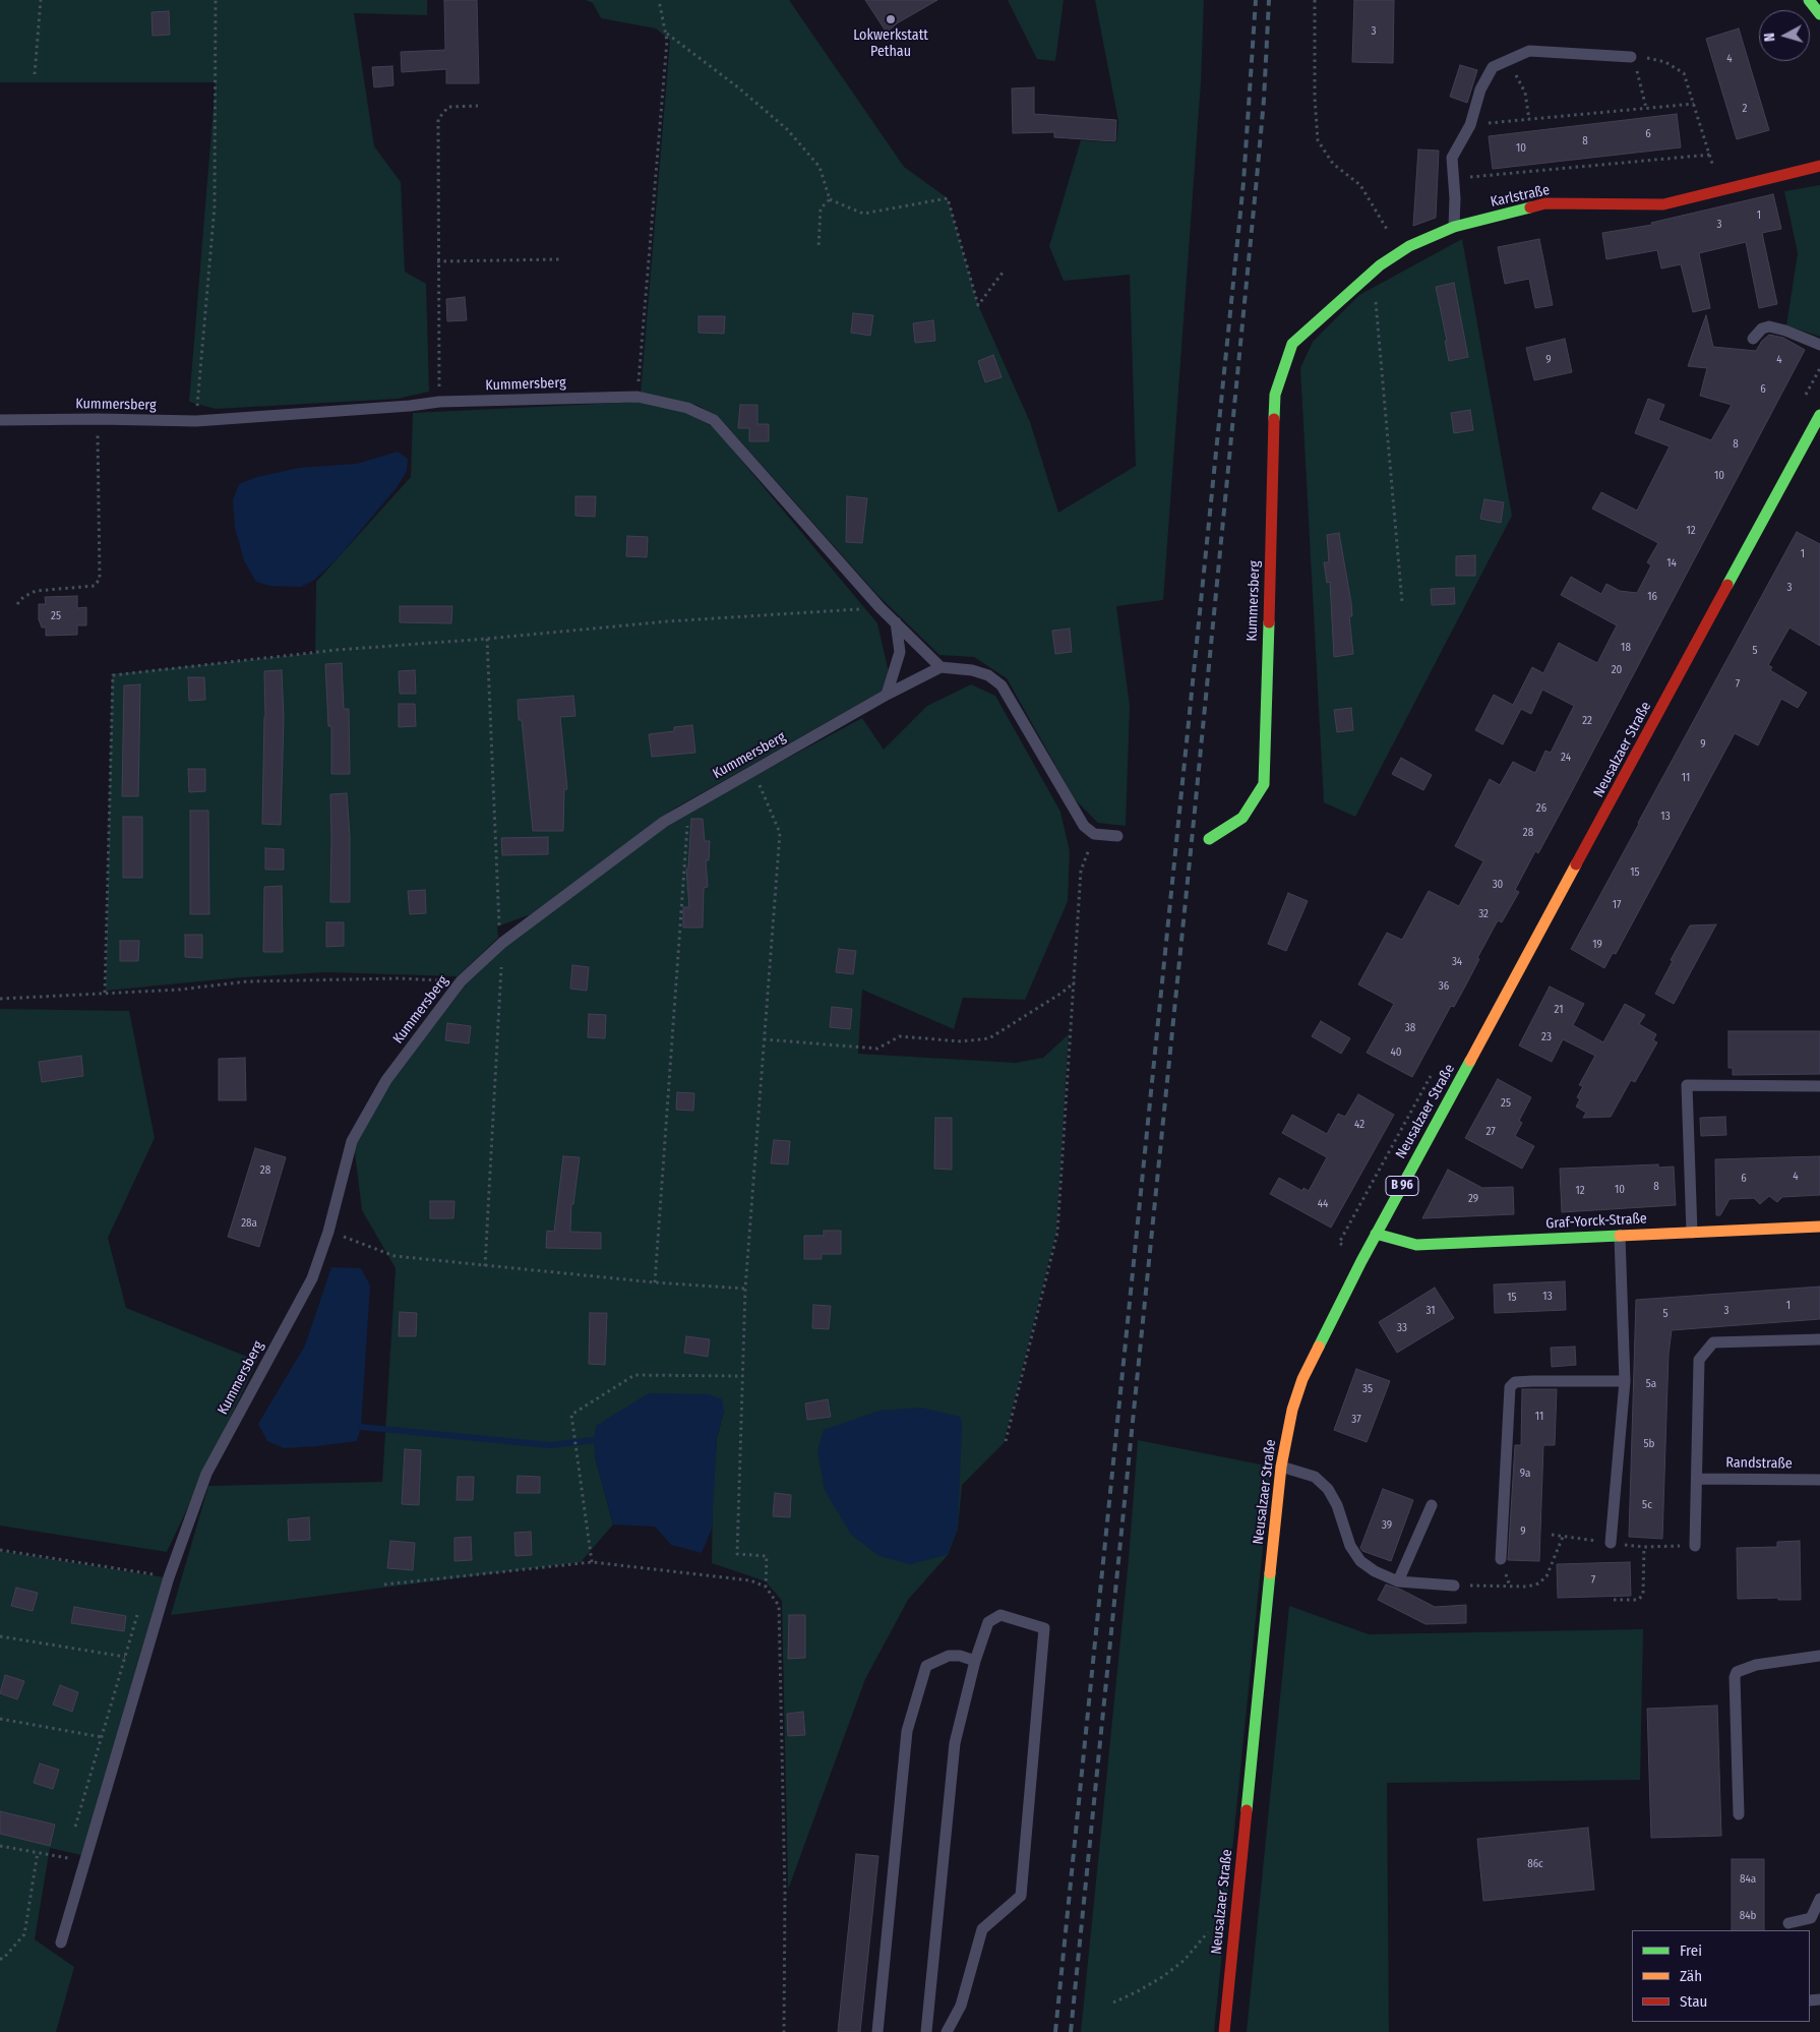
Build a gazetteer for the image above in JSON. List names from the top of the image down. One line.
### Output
{"streets":{"main road":["Karlstraße","Kummersberg","Neusalzaer Straße","B 96","Graf-Yorck-Straße"],"lane":["Randstraße"]},"crossings":[["Karlstraße","Kummersberg"],["Neusalzaer Straße","Graf-Yorck-Straße"]],"places":["Lokwerkstatt Pethau"],"house_numbers":["3","4","2","6","8","10","1","3","9","4","6","8","10","12","1","14","3","16","25","18","5","20","7","22","9","24","11","26","13","28","15","30","17","32","19","34","36","21","38","23","40","25","42","27","28","4","6","8","10","12","29","44","28a","13","15","1","31","3","5","33","5a","35","11","37","5b","9a","5c","39","9","7","86c","84a","84b"],"legend":["Frei","Zäh","Stau"],"north":"left"}
